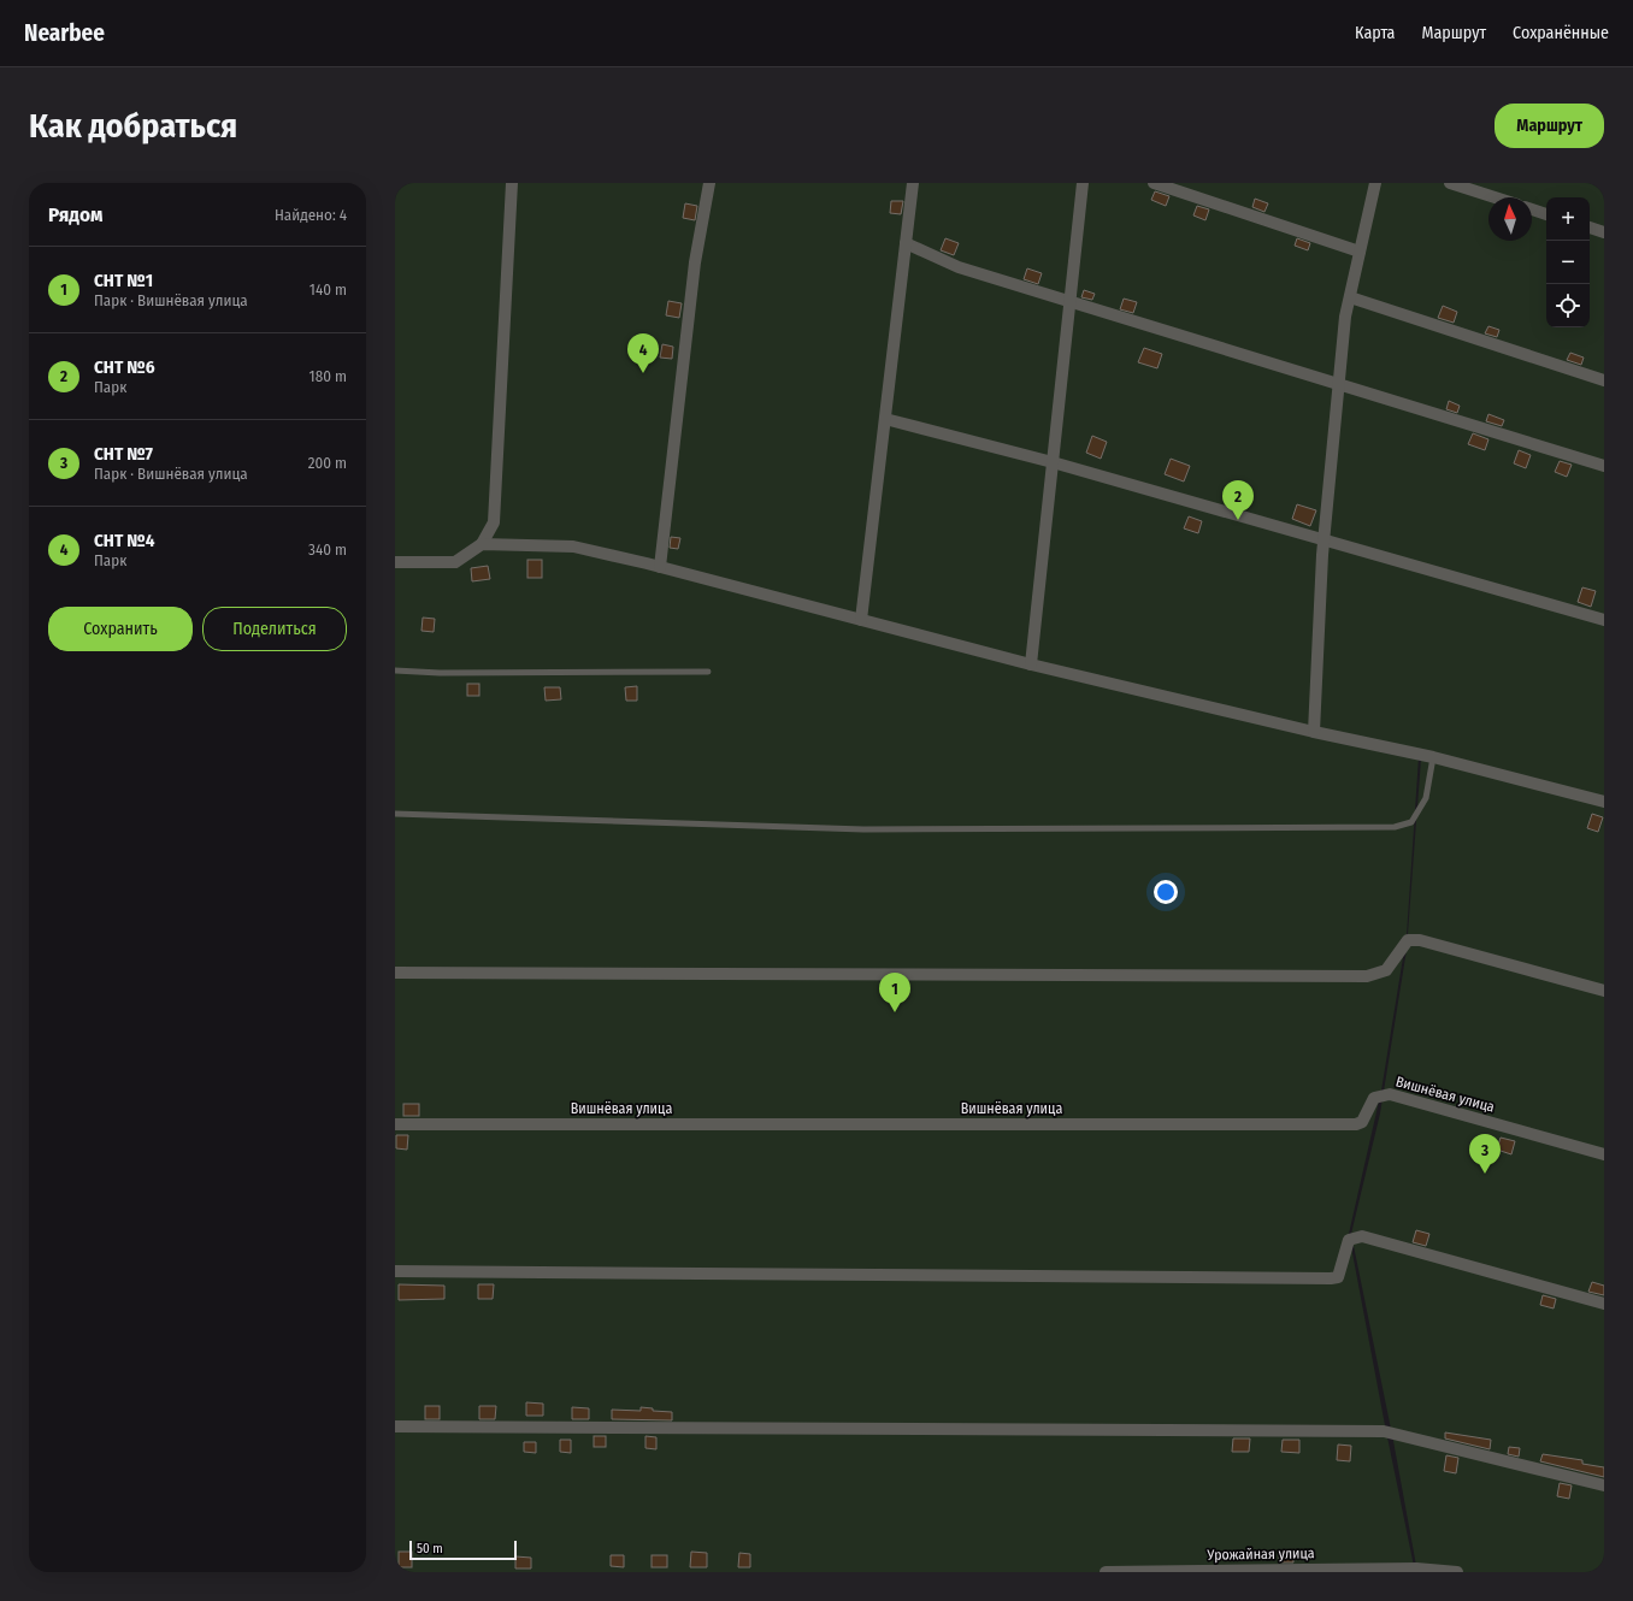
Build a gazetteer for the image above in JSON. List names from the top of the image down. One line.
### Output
{"streets":{"street":["Вишнёвая улица","Урожайная улица"]},"scale_bar":"50 m","north":"top","page":{"header":"Nearbee","nav":["Карта","Маршрут","Сохранённые"],"buttons":["Маршрут",["Сохранить","Поделиться"]],"title":"Как добраться","heading":["Рядом","Найдено: 4"],"map_buttons":["+","−"],"list":[{"mark":"1","name":"СНТ №1","note":"Парк · Вишнёвая улица","value":"140 m"},{"mark":"2","name":"СНТ №6","note":"Парк","value":"180 m"},{"mark":"3","name":"СНТ №7","note":"Парк · Вишнёвая улица","value":"200 m"},{"mark":"4","name":"СНТ №4","note":"Парк","value":"340 m"}],"pins":["4","2","1","3"],"scale":"50 m"}}
